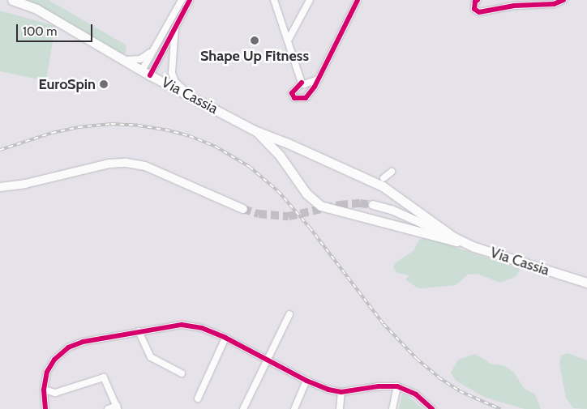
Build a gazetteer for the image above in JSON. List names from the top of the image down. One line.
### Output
{"streets":{"main road":["Via Cassia"]},"places":["Shape Up Fitness","EuroSpin"],"scale_bar":"100 m"}
